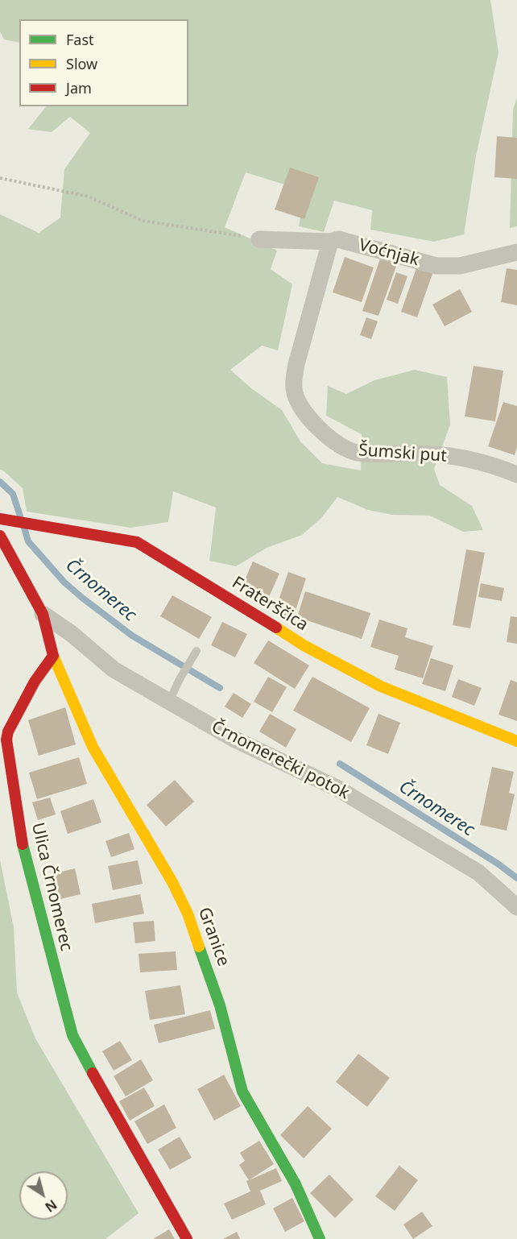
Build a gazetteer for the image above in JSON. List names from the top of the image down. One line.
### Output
{"streets":{"street":["Voćnjak","Šumski put","Fraterščica","Črnomerečki potok","Ulica Črnomerec","Granice"]},"crossings":[["Voćnjak","Šumski put"],["Ulica Črnomerec","Granice"]],"water":["Črnomerec"],"legend":["Fast","Slow","Jam"],"north":"bottom right"}
